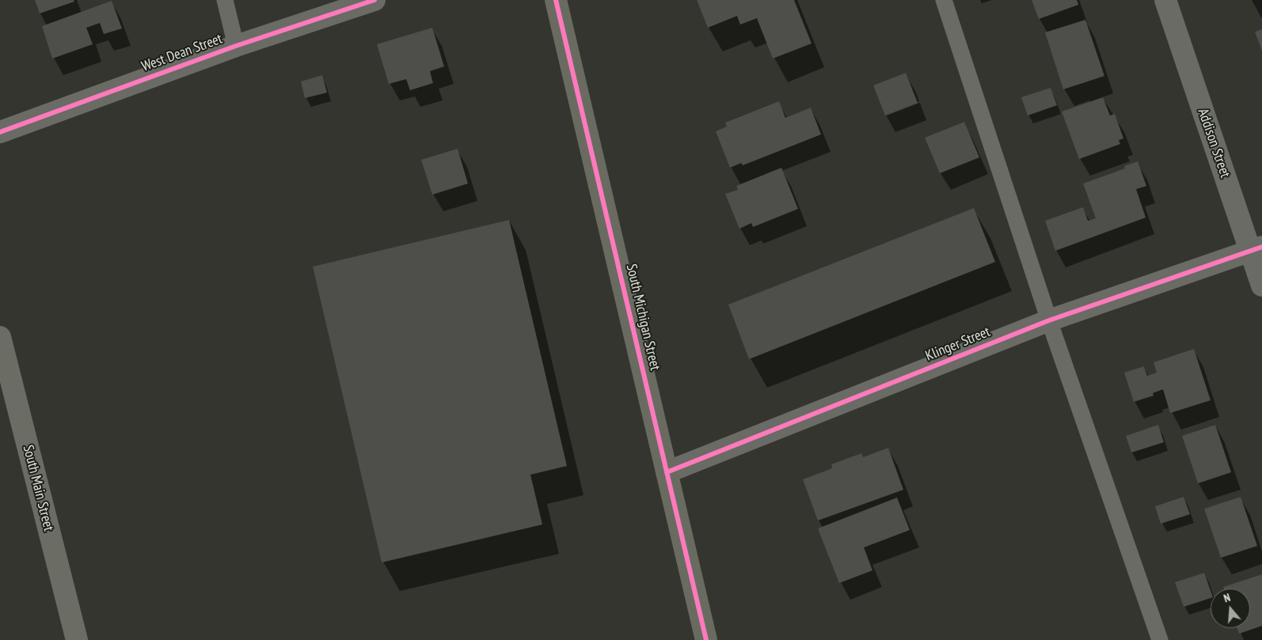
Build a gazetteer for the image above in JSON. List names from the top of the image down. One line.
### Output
{"streets":{"main road":["South Michigan Street","South Main Street"],"street":["West Dean Street","Addison Street","Klinger Street"]},"crossings":[["Addison Street","Klinger Street"],["South Michigan Street","Klinger Street"]],"north":"top"}
